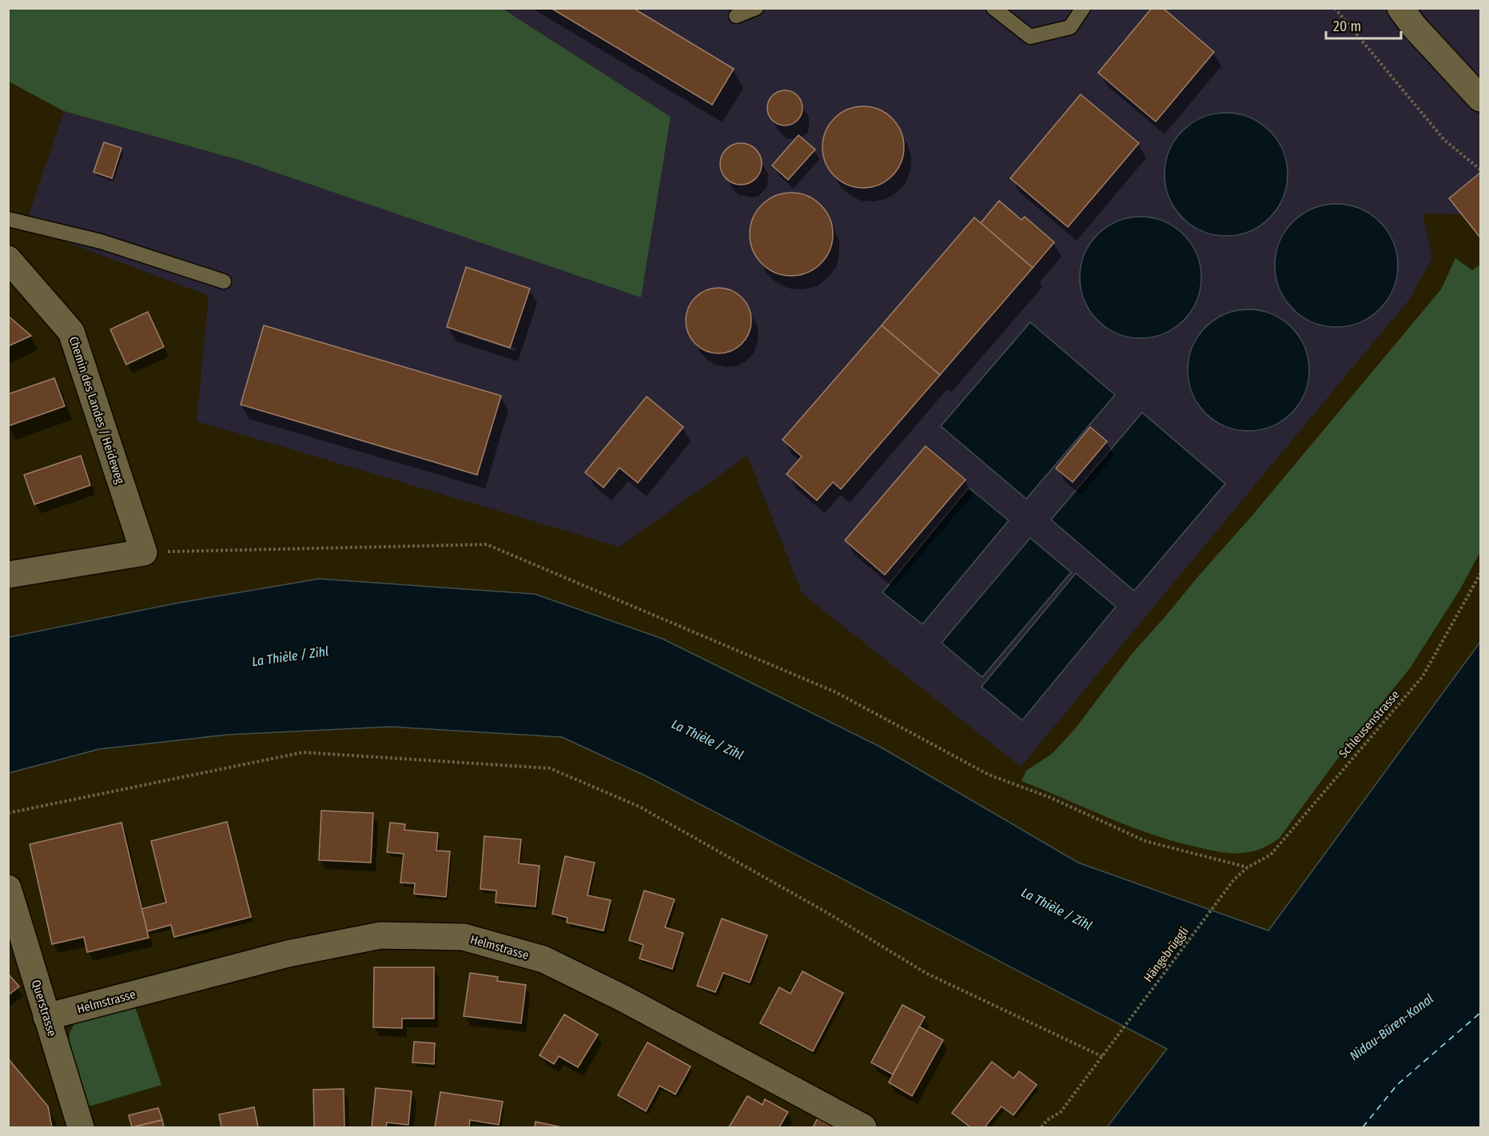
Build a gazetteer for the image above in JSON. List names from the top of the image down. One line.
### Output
{"streets":{"street":["Chemin des Landes / Heideweg","Helmstrasse","Querstrasse"],"path":["Schleusenstrasse","Hängebrüggli"]},"crossings":[["Schleusenstrasse","Hängebrüggli"],["Helmstrasse","Querstrasse"]],"water":["La Thièle / Zihl","Nidau-Büren-Kanal"],"scale_bar":"20 m"}
